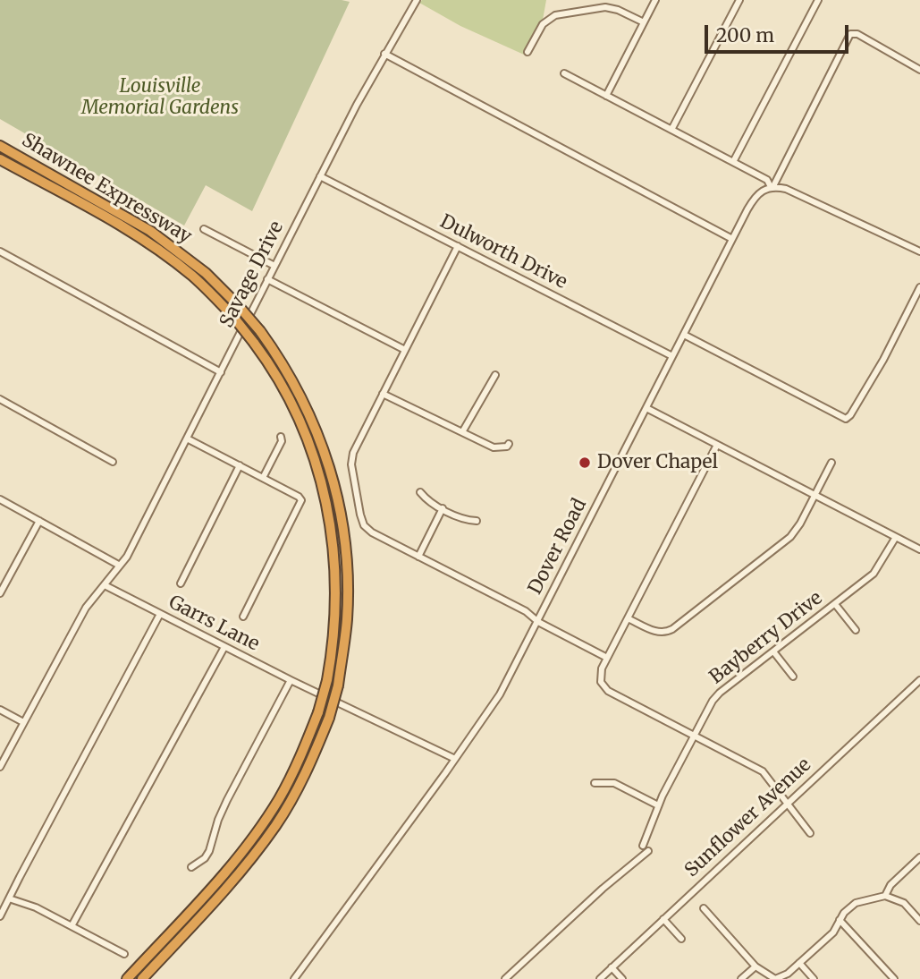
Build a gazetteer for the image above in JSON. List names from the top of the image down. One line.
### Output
{"streets":{"highway":["Shawnee Expressway"],"street":["Dulworth Drive","Savage Drive","Dover Road","Garrs Lane","Bayberry Drive","Sunflower Avenue"]},"crossings":[["Dulworth Drive","Savage Drive"],["Dulworth Drive","Dover Road"],["Dover Road","Garrs Lane"]],"parks":["Louisville Memorial Gardens"],"places":["Dover Chapel"],"scale_bar":"200 m"}
